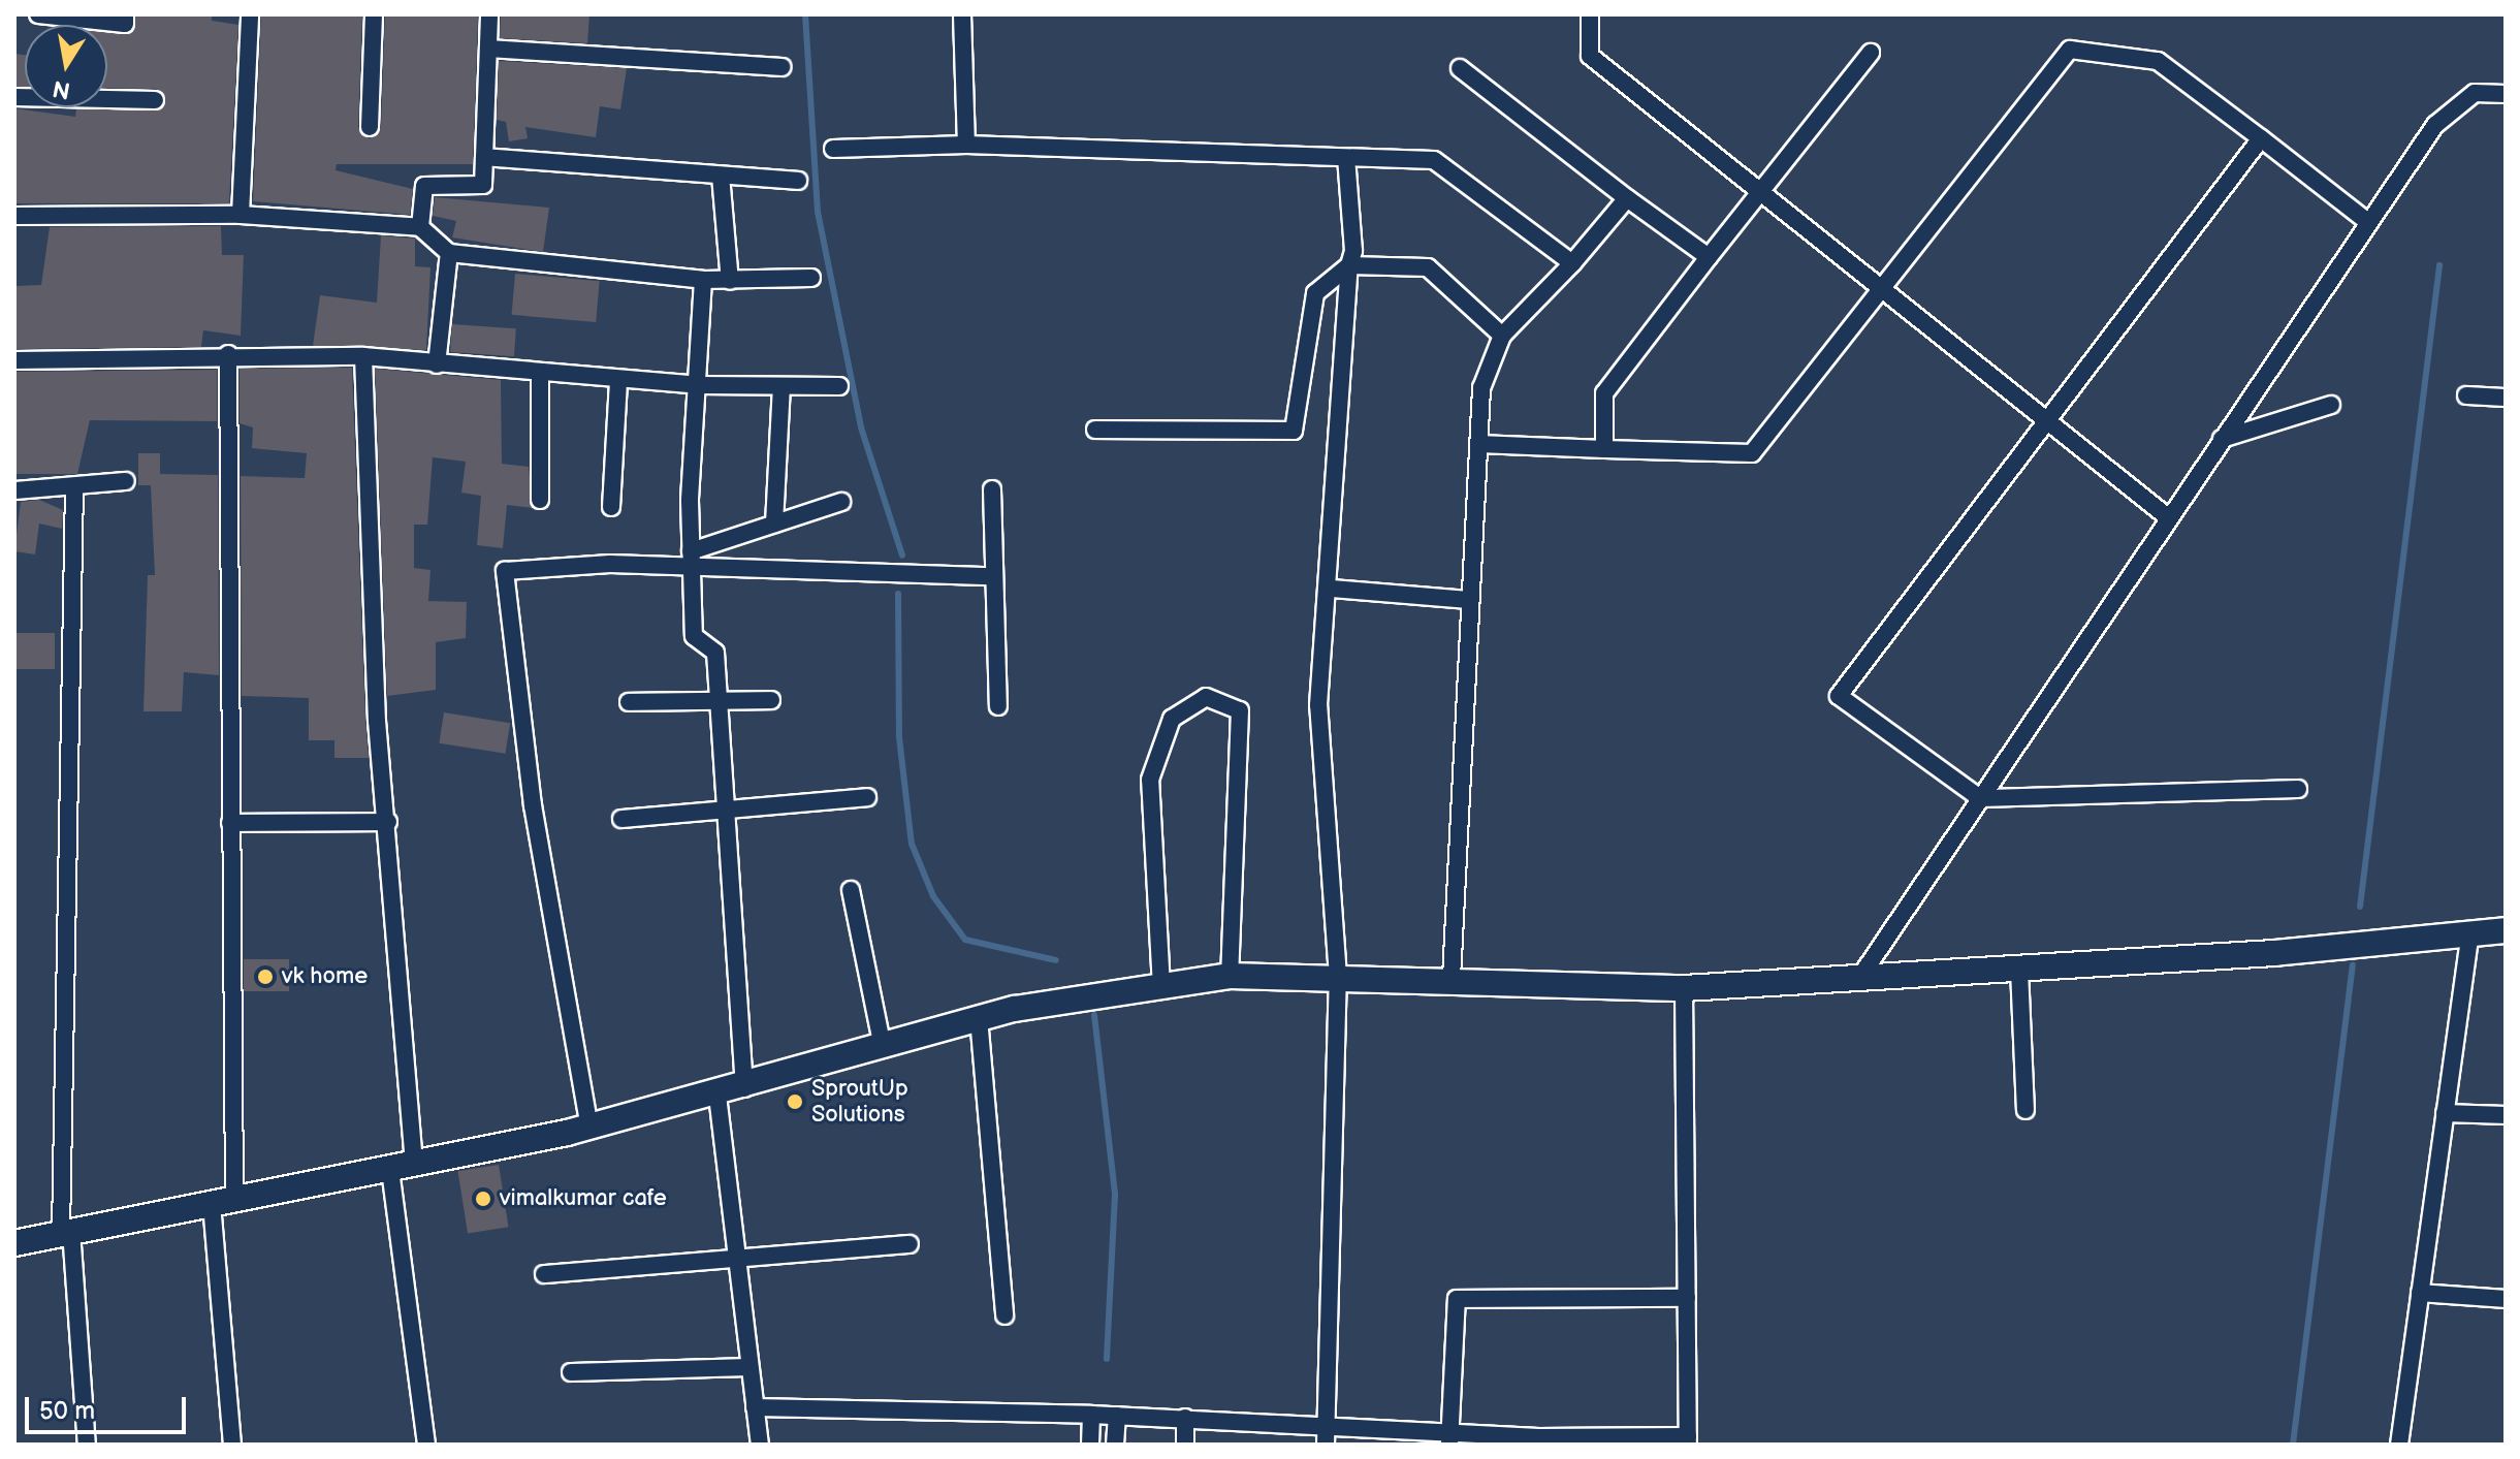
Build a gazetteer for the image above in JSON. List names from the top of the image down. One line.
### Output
{"places":["vk home","SproutUp Solutions","vimalkumar cafe"],"scale_bar":"50 m","north":"bottom"}
